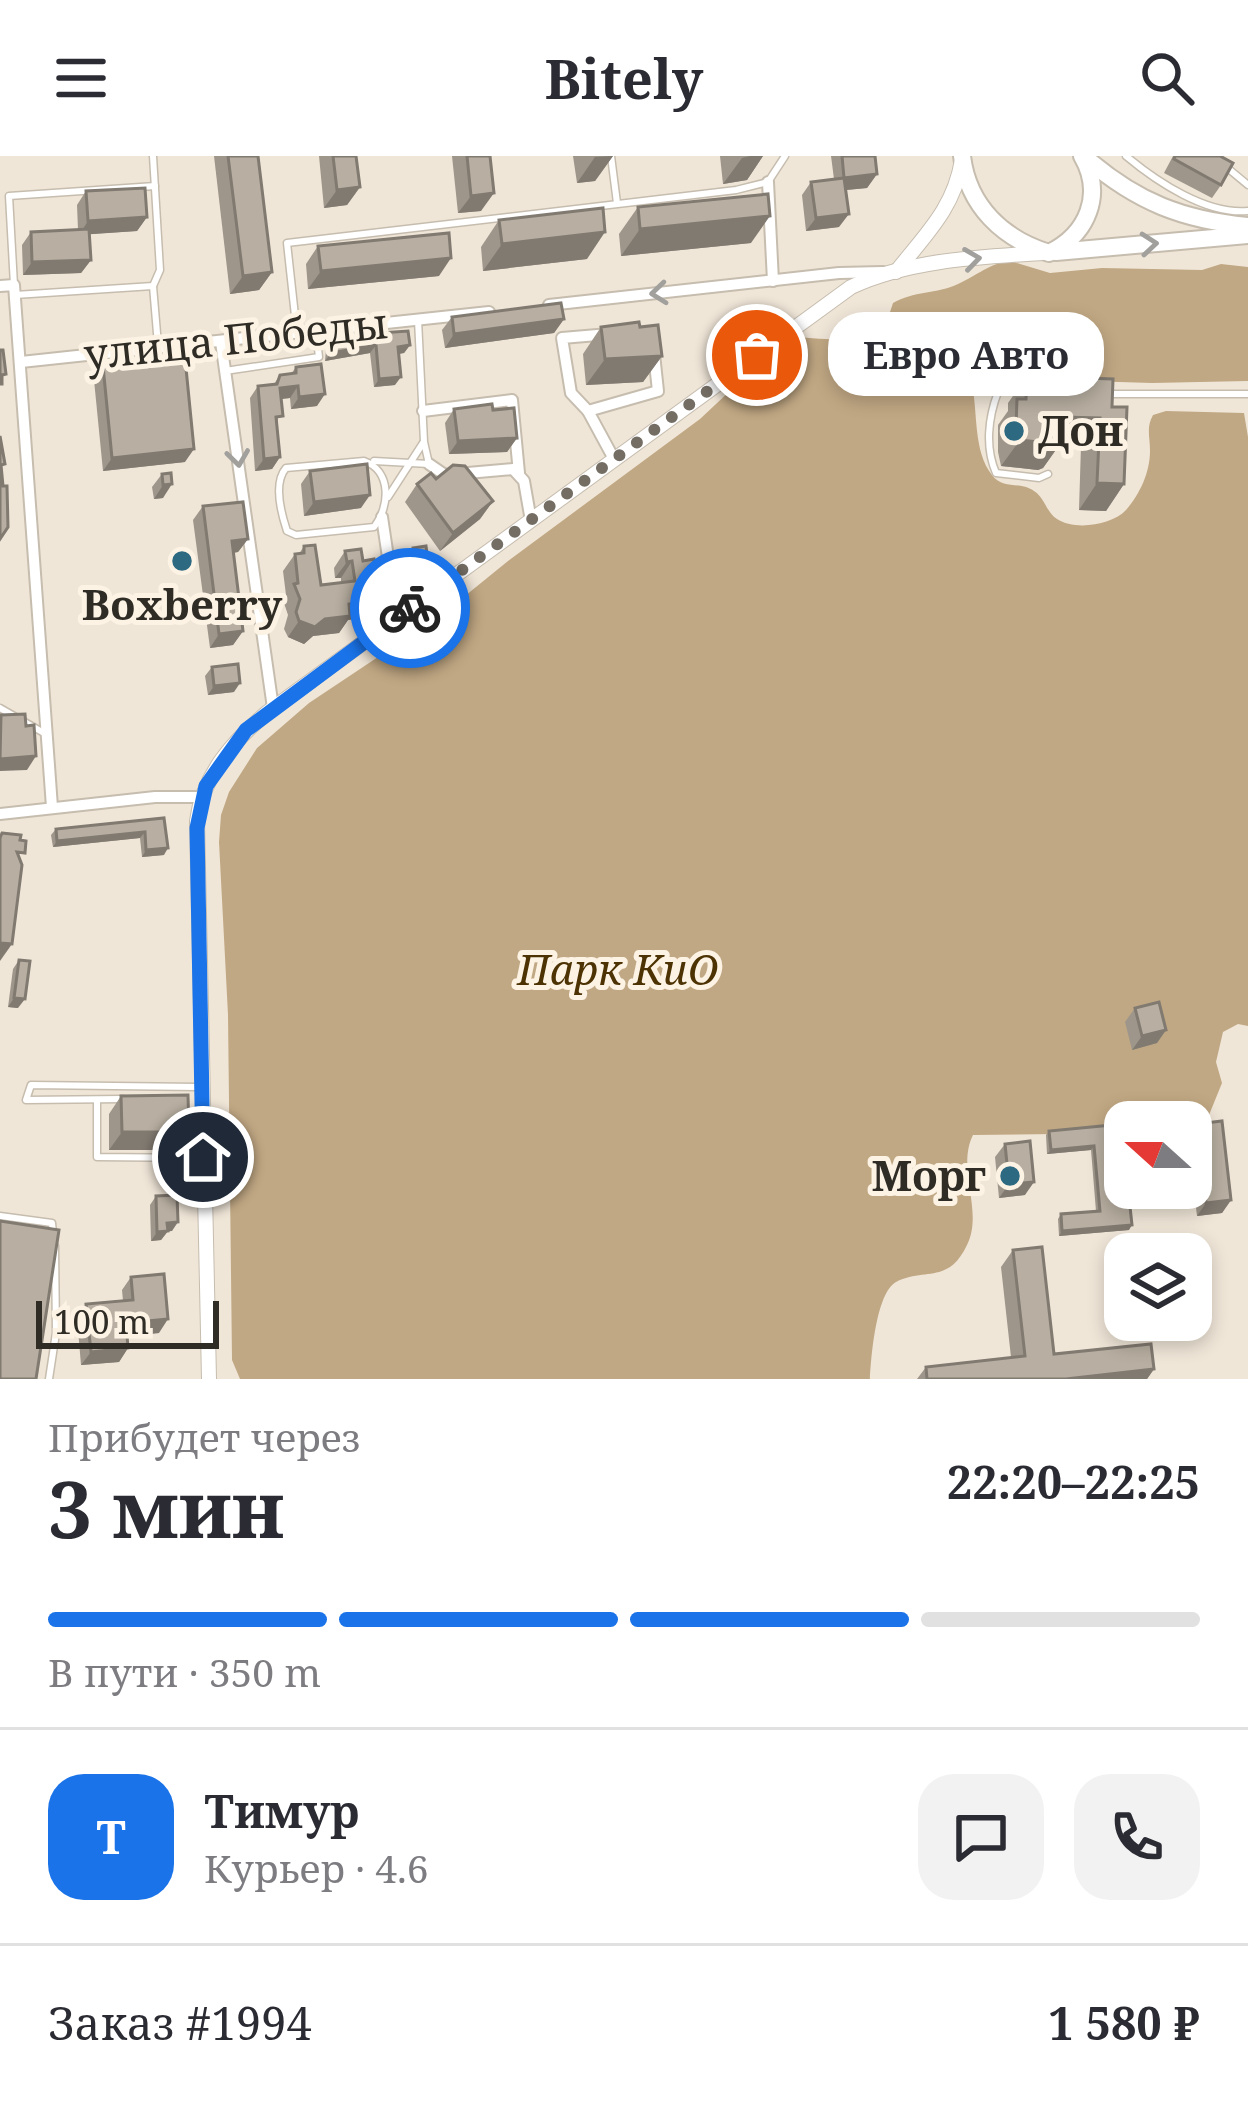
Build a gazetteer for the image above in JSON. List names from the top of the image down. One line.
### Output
{"streets":{"street":["улица Победы"]},"parks":["Парк КиО"],"places":["Евро Авто","Дон","Boxberry","Морг"],"scale_bar":"100 m","north":"left","page":{"header":"Bitely","bubble":"Евро Авто","scale":"100 m","heading":["3 мин","Прибудет через","22:20–22:25"],"panel":["Тимур","Курьер · 4.6","Заказ #1994","1 580 ₽"],"bar":"В пути · 350 m","round":"Т"}}
